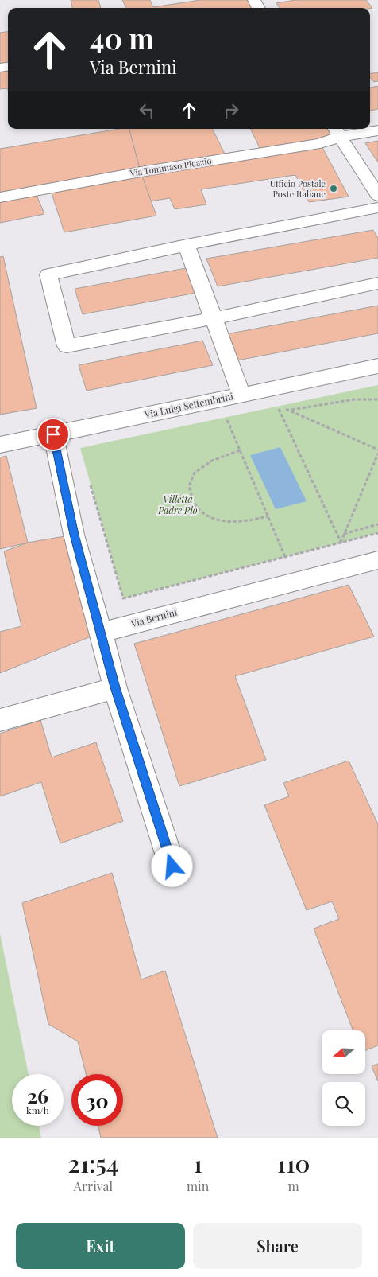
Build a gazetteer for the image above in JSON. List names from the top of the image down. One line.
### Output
{"streets":{"street":["Via Tommaso Picazio","Via Luigi Settembrini","Via Bernini"]},"parks":["Villetta Padre Pio"],"places":["Ufficio Postale Poste Italiane"],"north":"left","page":{"turn":["40 m","Via Bernini"],"speed":"26 km/h","limit":"30","eta":["21:54","Arrival","1","min","110","m"],"buttons":["Exit","Share"]}}
